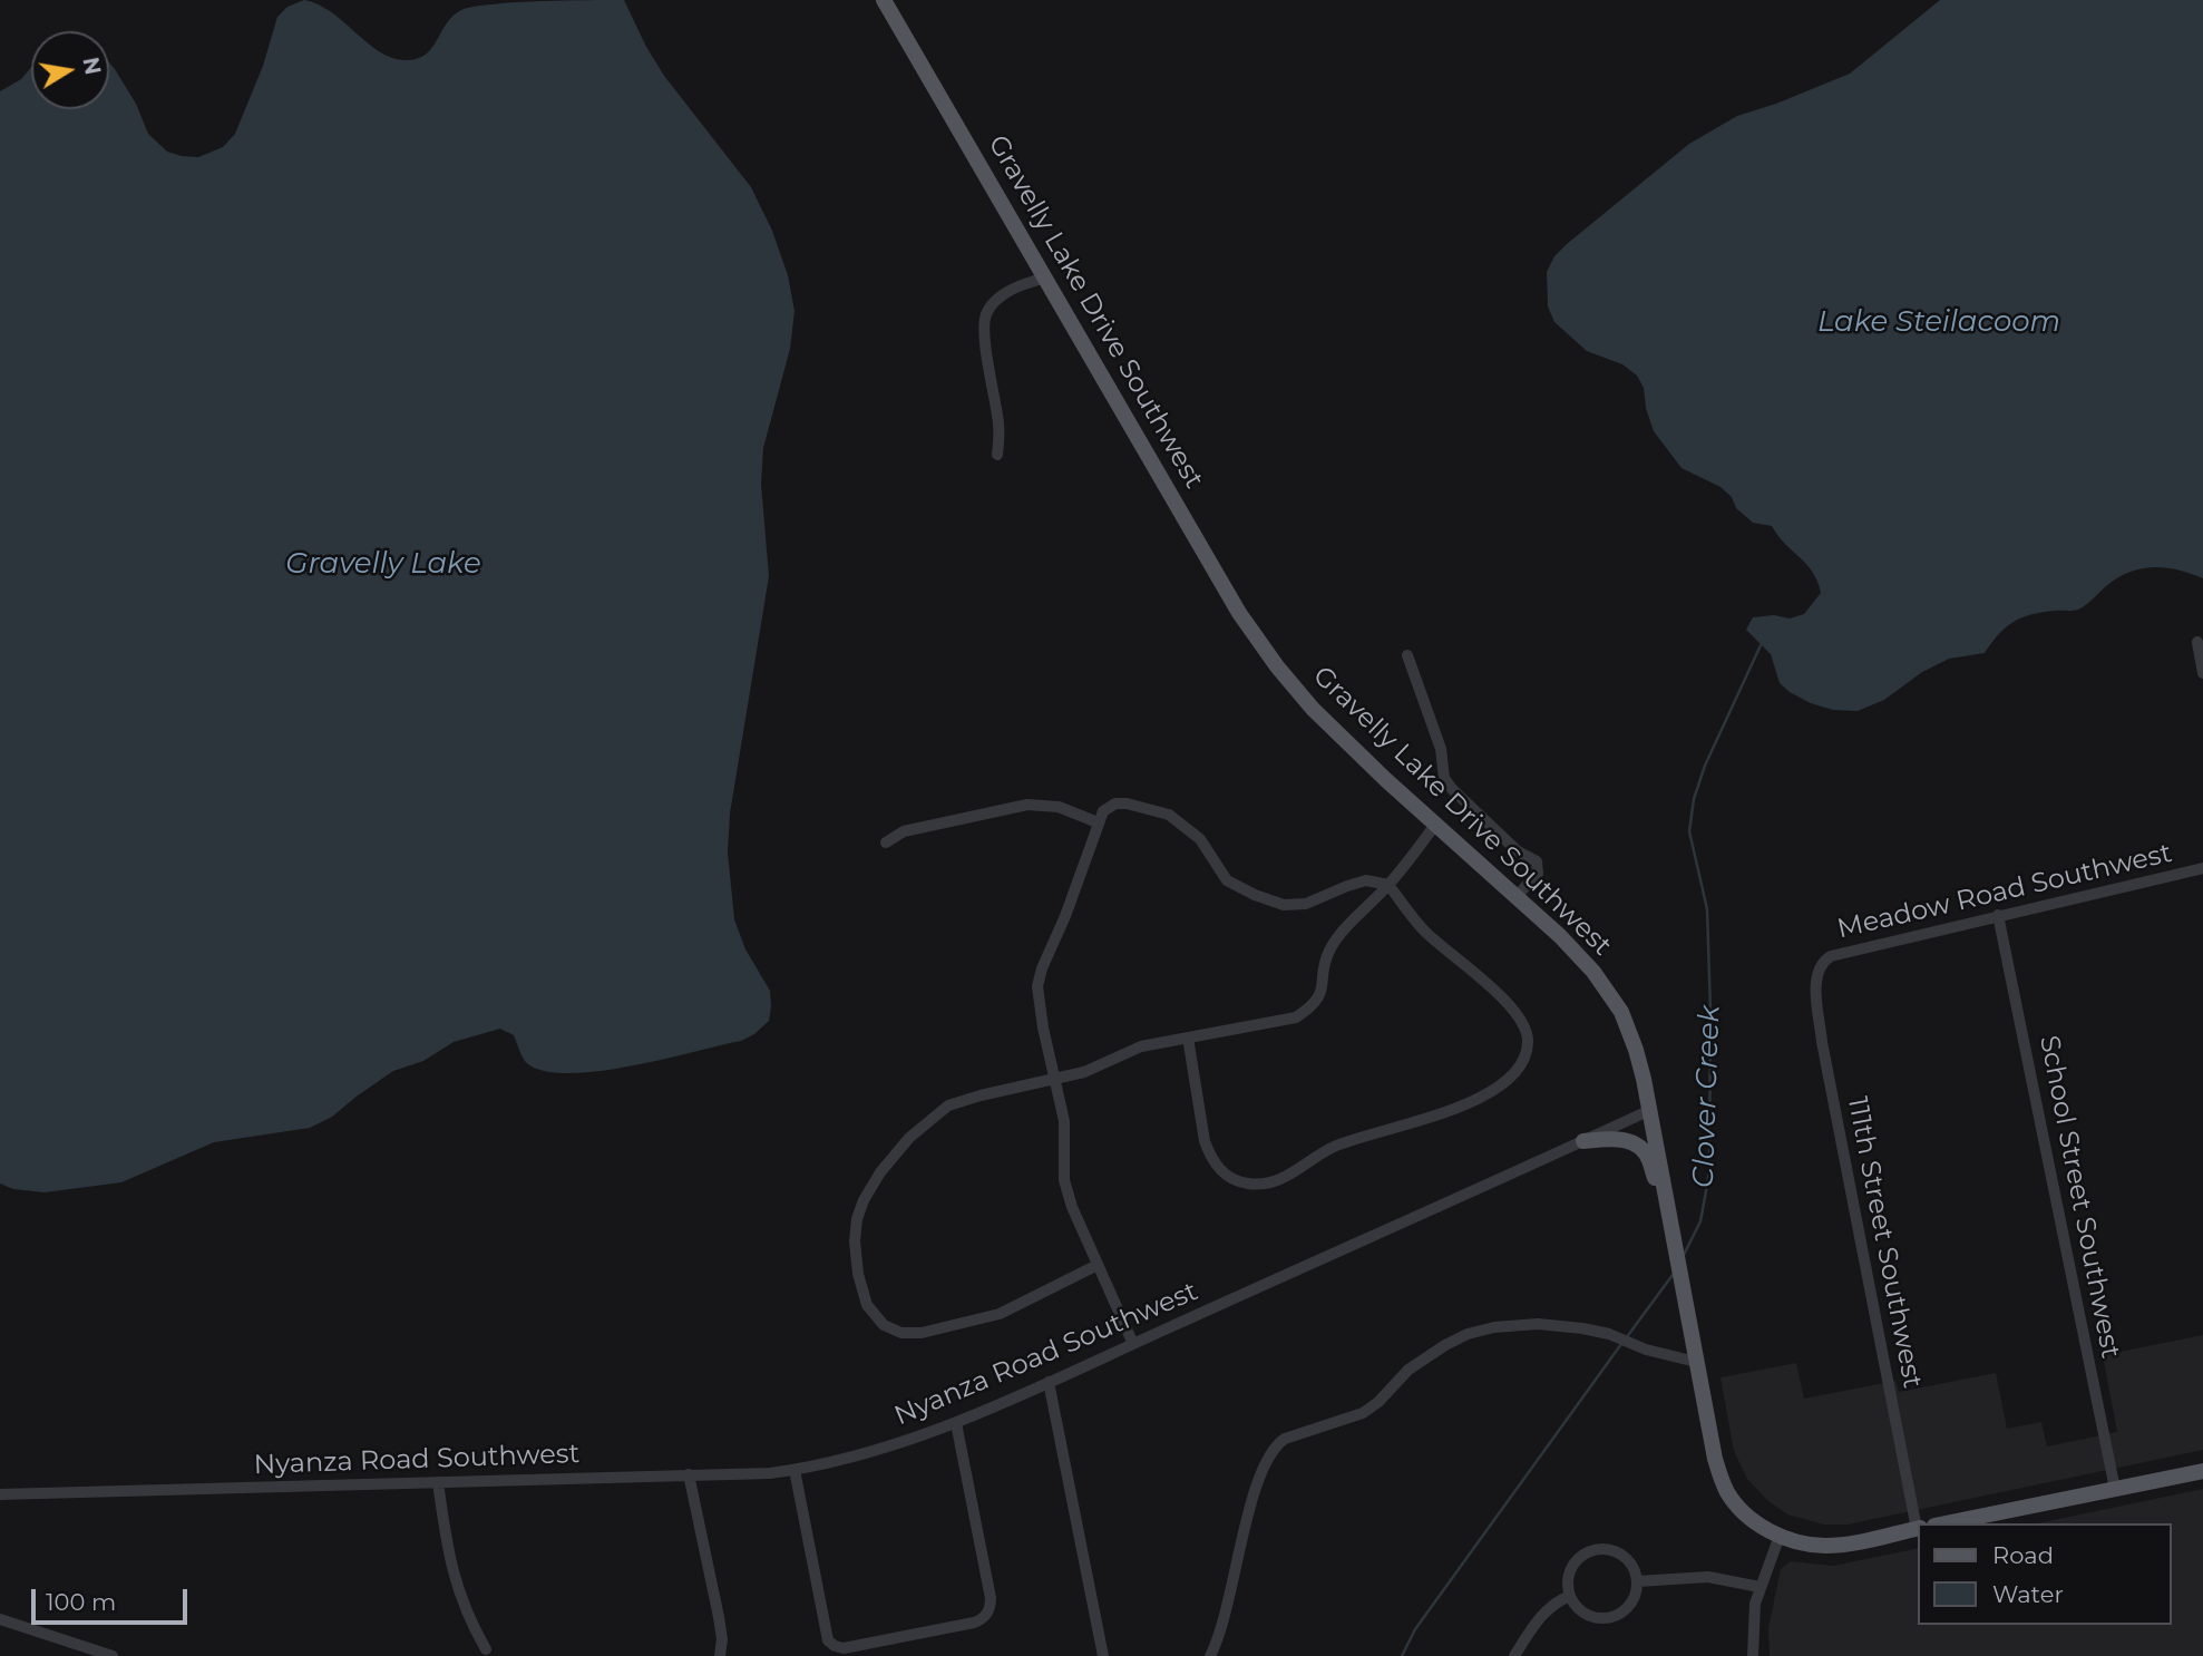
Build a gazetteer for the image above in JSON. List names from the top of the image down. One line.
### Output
{"streets":{"main road":["Gravelly Lake Drive Southwest"],"street":["Meadow Road Southwest","School Street Southwest","111th Street Southwest","Nyanza Road Southwest"]},"crossings":[["Gravelly Lake Drive Southwest","111th Street Southwest"],["Gravelly Lake Drive Southwest","Nyanza Road Southwest"],["Meadow Road Southwest","School Street Southwest"],["Meadow Road Southwest","111th Street Southwest"]],"water":["Lake Steilacoom","Gravelly Lake","Clover Creek"],"legend":["Road","Water"],"scale_bar":"100 m","north":"right"}
